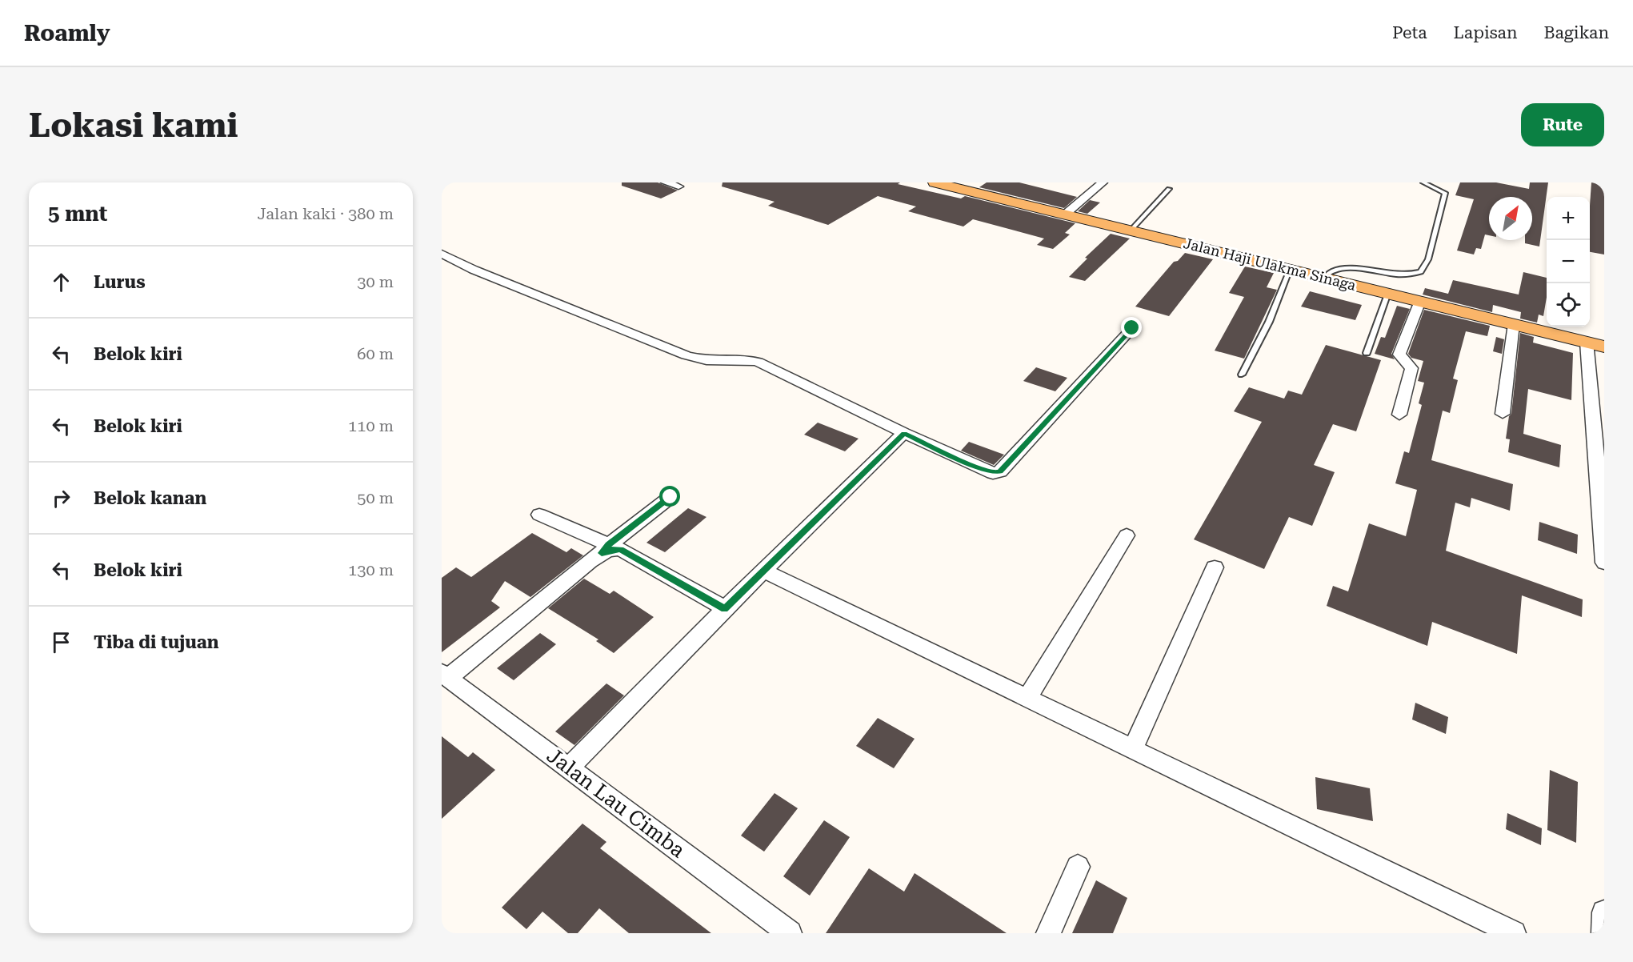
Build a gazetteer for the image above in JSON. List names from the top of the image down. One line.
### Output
{"streets":{"main road":["Jalan Haji Ulakma Sinaga"],"street":["Jalan Lau Cimba"]},"north":"top right","page":{"header":"Roamly","nav":["Peta","Lapisan","Bagikan"],"buttons":"Rute","title":"Lokasi kami","heading":["5 mnt","Jalan kaki · 380 m"],"map_buttons":["+","−"],"list":[["Lurus","30 m"],["Belok kiri","60 m"],["Belok kiri","110 m"],["Belok kanan","50 m"],["Belok kiri","130 m"],"Tiba di tujuan"]}}
